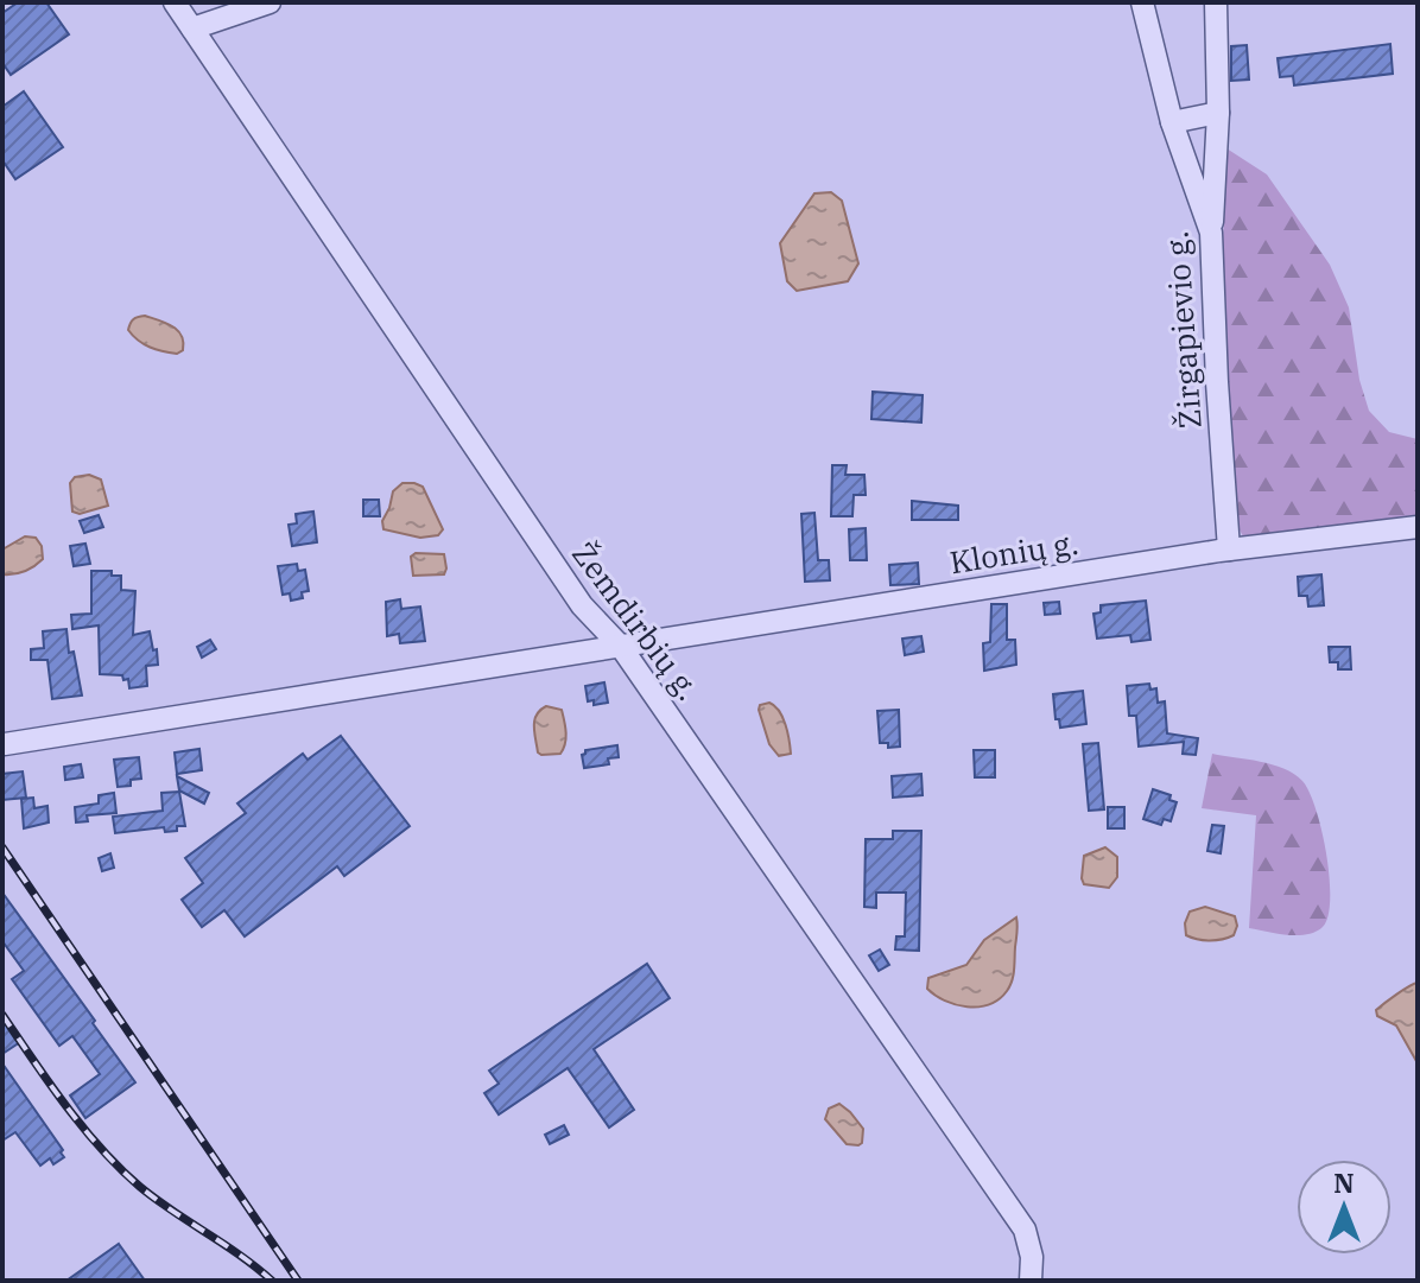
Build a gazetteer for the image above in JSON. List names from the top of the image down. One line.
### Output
{"streets":{"street":["Žirgapievio g.","Klonių g.","Žemdirbių g."]},"crossings":[["Žirgapievio g.","Klonių g."],["Klonių g.","Žemdirbių g."]],"north":"top"}
